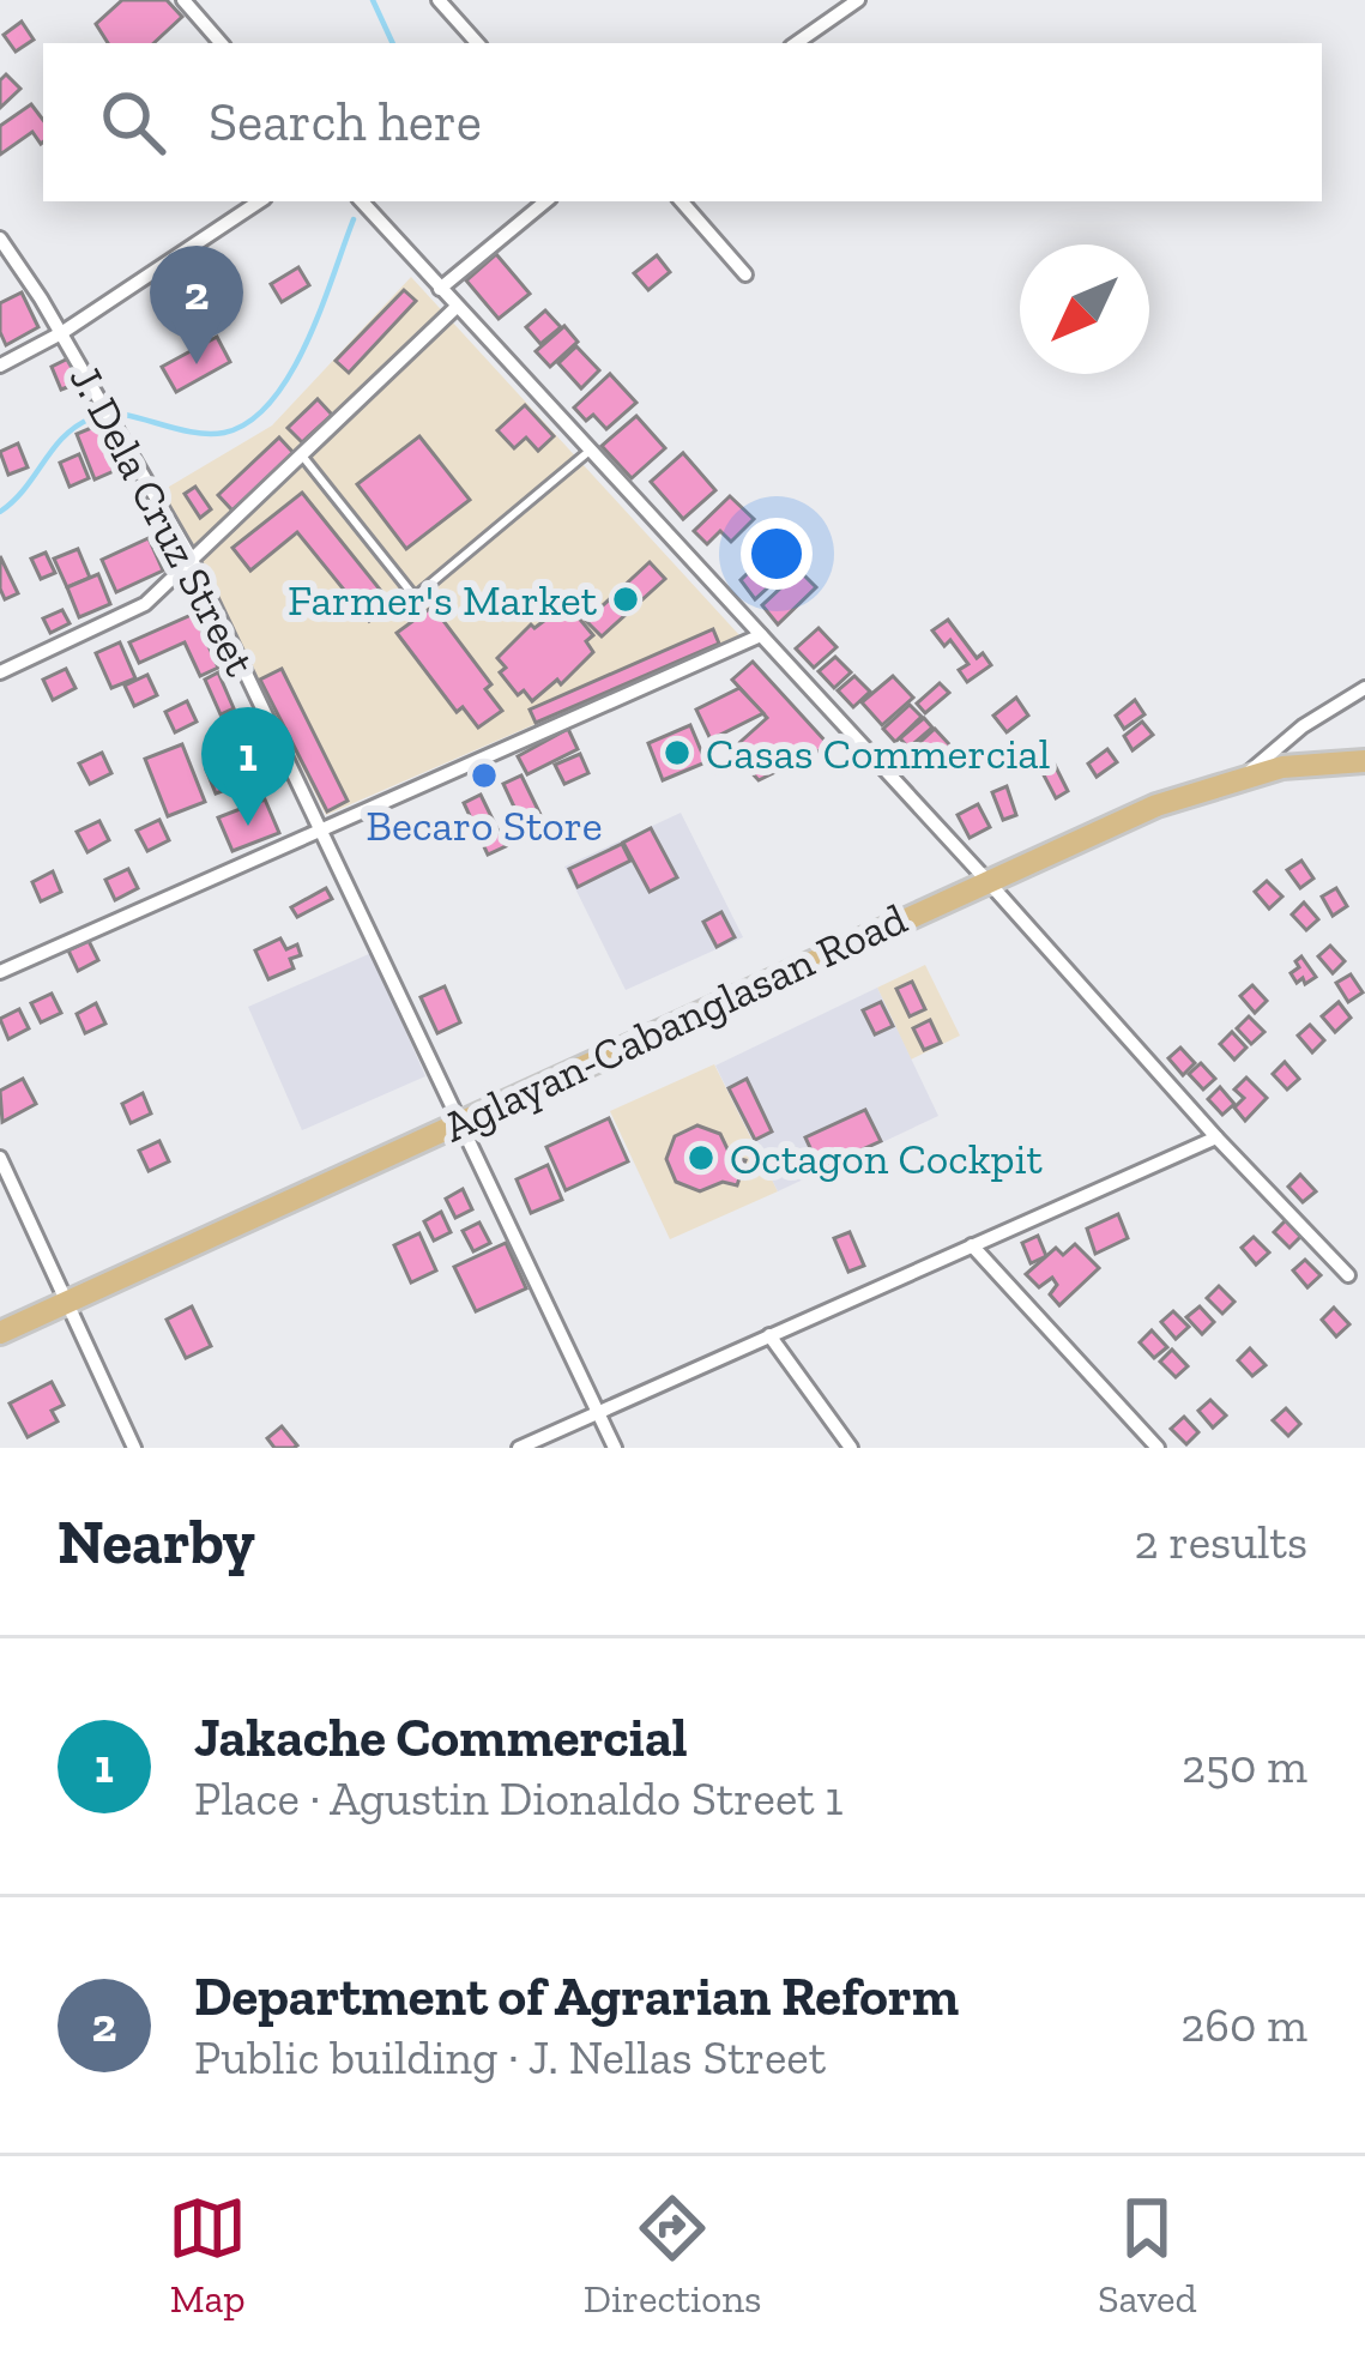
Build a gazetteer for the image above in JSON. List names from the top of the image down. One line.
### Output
{"streets":{"main road":["Aglayan-Cabanglasan Road"],"street":["J. Dela Cruz Street"]},"crossings":[["J. Dela Cruz Street","Aglayan-Cabanglasan Road"]],"places":["Farmer's Market","Casas Commercial","Becaro Store","Octagon Cockpit"],"north":"bottom left","page":{"search":"Search here","pins":["2","1"],"heading":["Nearby","2 results"],"list":[{"mark":"1","name":"Jakache Commercial","note":"Place · Agustin Dionaldo Street 1","value":"250 m"},{"mark":"2","name":"Department of Agrarian Reform","note":"Public building · J. Nellas Street","value":"260 m"}],"nav":["Map","Directions","Saved"]}}
